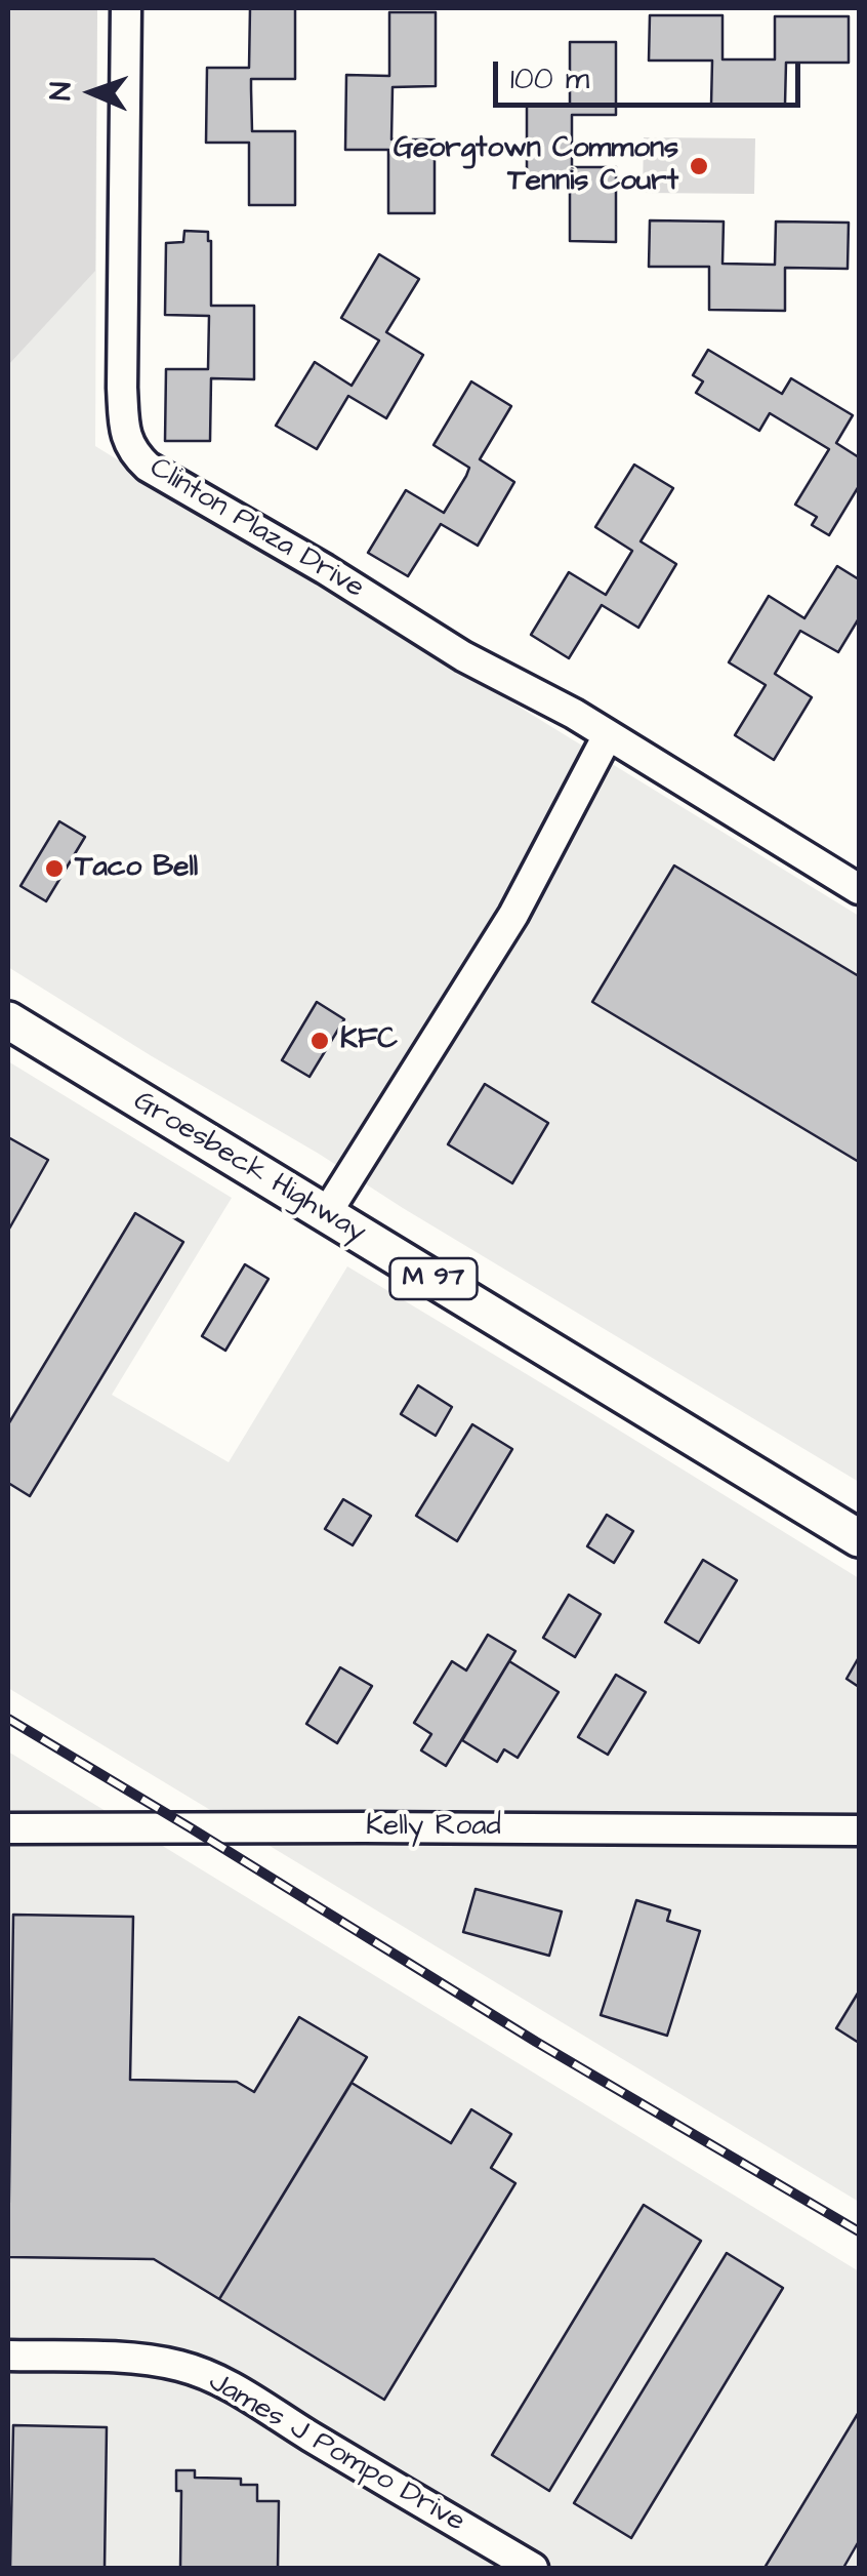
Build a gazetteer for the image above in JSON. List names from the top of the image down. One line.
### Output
{"streets":{"main road":["Groesbeck Highway","M 97"],"street":["Clinton Plaza Drive","Kelly Road","James J Pompo Drive"]},"places":["Georgtown Commons Tennis Court","Taco Bell","KFC"],"scale_bar":"100 m","north":"left"}
